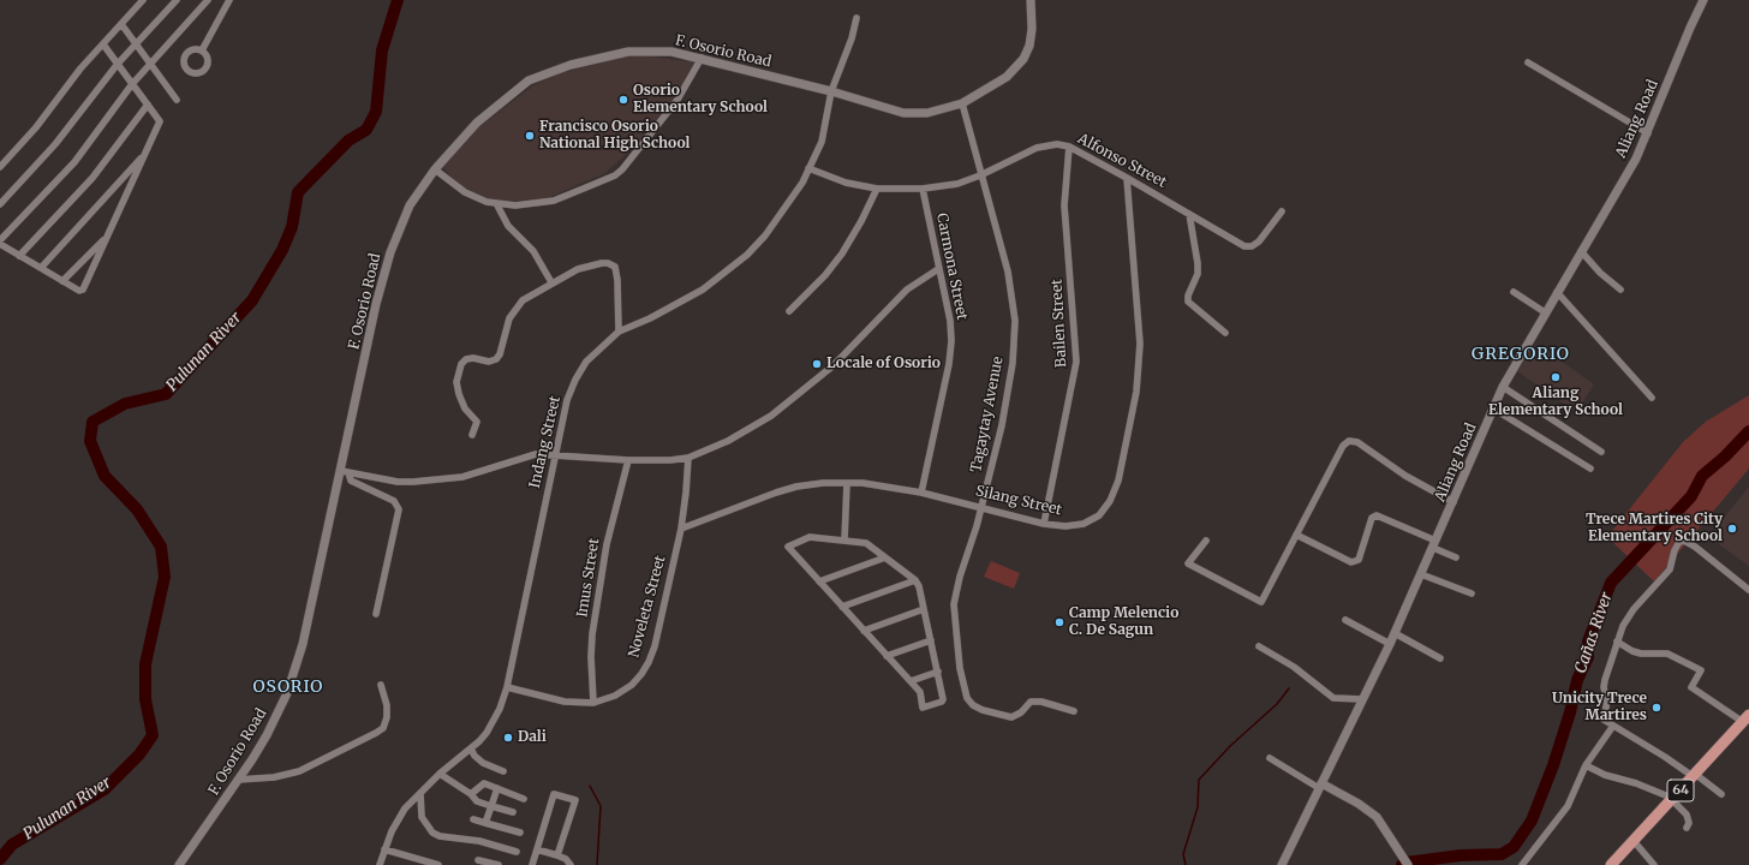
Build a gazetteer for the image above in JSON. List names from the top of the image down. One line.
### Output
{"streets":{"main road":["64"],"street":["F. Osorio Road","Aliang Road","Alfonso Street","Carmona Street","Bailen Street","Tagaytay Avenue","Indang Street","Silang Street","Imus Street","Noveleta Street"]},"crossings":[["F. Osorio Road","Tagaytay Avenue"],["F. Osorio Road","Indang Street"],["Alfonso Street","Carmona Street"],["Alfonso Street","Bailen Street"],["Alfonso Street","Tagaytay Avenue"],["Alfonso Street","Indang Street"],["Alfonso Street","Silang Street"],["Carmona Street","Silang Street"],["Bailen Street","Silang Street"],["Tagaytay Avenue","Silang Street"],["Indang Street","Noveleta Street"],["Silang Street","Noveleta Street"],["Imus Street","Noveleta Street"]],"districts":["GREGORIO","OSORIO"],"water":["Pulunan River","Cañas River"],"places":["Osorio Elementary School","Francisco Osorio National High School","Locale of Osorio","Aliang Elementary School","Trece Martires City Elementary School","Camp Melencio C. De Sagun","Unicity Trece Martires","Dali"]}
